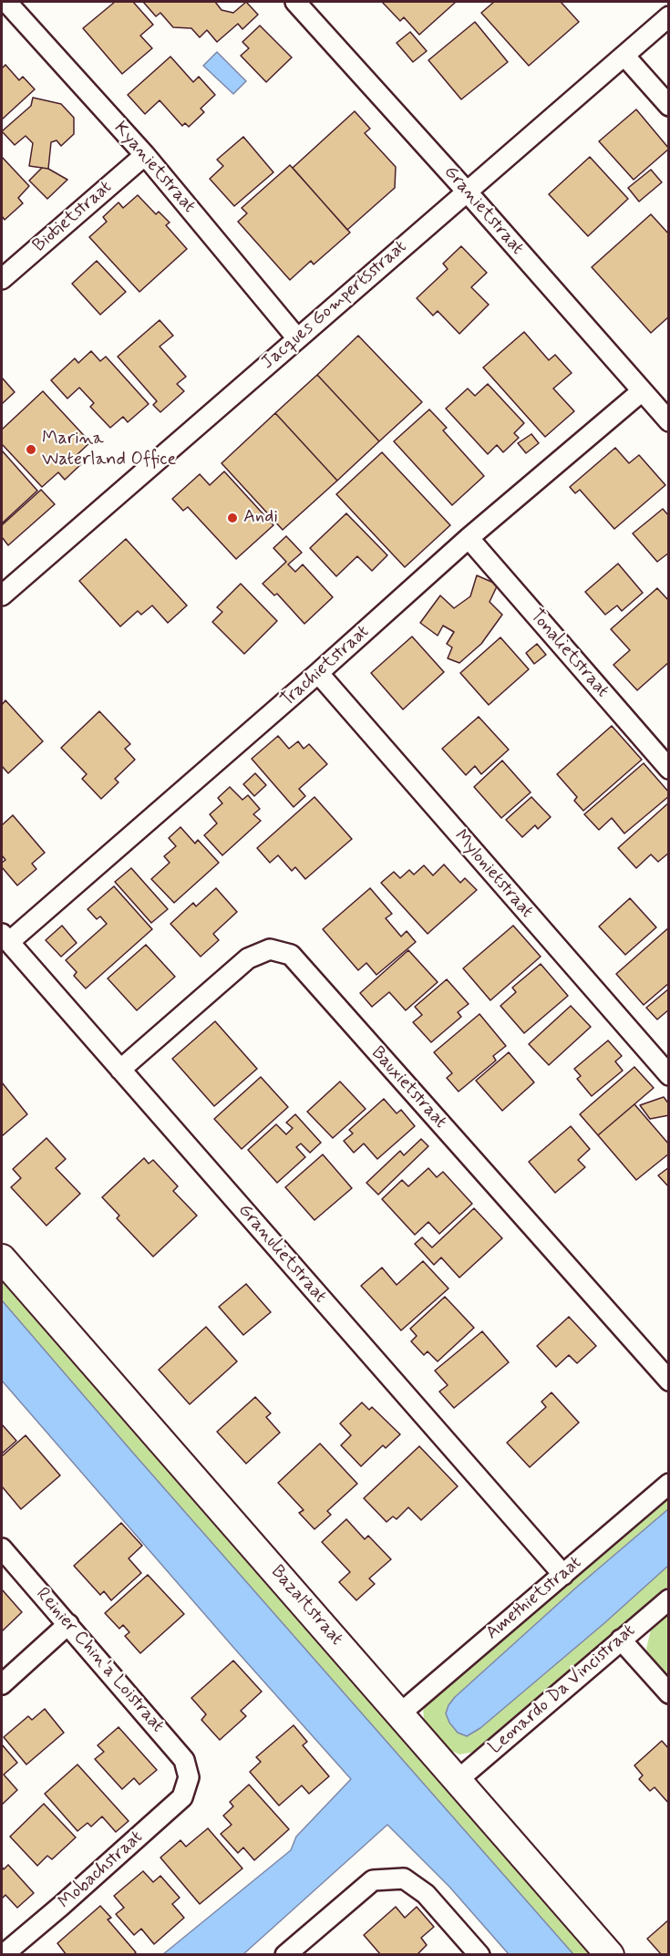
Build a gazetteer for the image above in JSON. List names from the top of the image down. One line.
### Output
{"streets":{"street":["Kyanietstraat","Granietstraat","Biotietstraat","Jacques Gompertsstraat","Tonalietstraat","Trachietstraat","Mylonietstraat","Bauxietstraat","Granulietstraat","Amethietstraat","Bazaltstraat","Reinier Chin'a Loistraat","Leonardo Da Vincistraat","Mobachstraat"]},"crossings":[["Kyanietstraat","Biotietstraat"],["Kyanietstraat","Jacques Gompertsstraat"],["Granietstraat","Jacques Gompertsstraat"],["Granietstraat","Trachietstraat"],["Tonalietstraat","Trachietstraat"],["Trachietstraat","Mylonietstraat"],["Trachietstraat","Granulietstraat"],["Bauxietstraat","Granulietstraat"],["Granulietstraat","Amethietstraat"],["Amethietstraat","Bazaltstraat"],["Bazaltstraat","Leonardo Da Vincistraat"],["Reinier Chin'a Loistraat","Mobachstraat"]],"places":["Marina Waterland Office","Andi"]}
